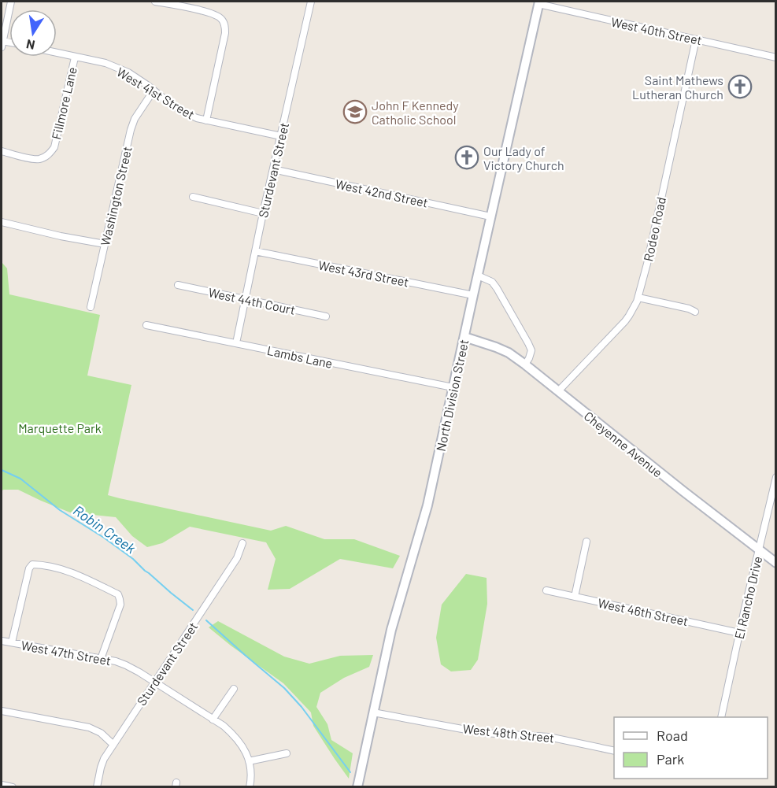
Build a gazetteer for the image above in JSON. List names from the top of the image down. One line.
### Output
{"streets":{"main road":["North Division Street","Cheyenne Avenue"],"street":["West 40th Street","West 41st Street","Fillmore Lane","Sturdevant Street","West 42nd Street","Washington Street","Rodeo Road","West 43rd Street","West 44th Court","Lambs Lane","El Rancho Drive","West 46th Street","West 47th Street","West 48th Street"]},"crossings":[["West 40th Street","Rodeo Road"],["West 40th Street","North Division Street"],["West 41st Street","Fillmore Lane"],["West 41st Street","Sturdevant Street"],["West 41st Street","Washington Street"],["Sturdevant Street","West 42nd Street"],["Sturdevant Street","West 43rd Street"],["Sturdevant Street","West 44th Court"],["Sturdevant Street","West 47th Street"],["West 42nd Street","North Division Street"],["Rodeo Road","Cheyenne Avenue"],["West 43rd Street","North Division Street"],["Lambs Lane","North Division Street"],["North Division Street","Cheyenne Avenue"],["North Division Street","West 48th Street"],["Cheyenne Avenue","El Rancho Drive"],["El Rancho Drive","West 46th Street"]],"water":["Robin Creek"],"parks":["Marquette Park"],"places":{"church":["Saint Mathews Lutheran Church","Our Lady of Victory Church"],"school or university":["John F Kennedy Catholic School"]},"legend":["Road","Park"],"north":"bottom"}
